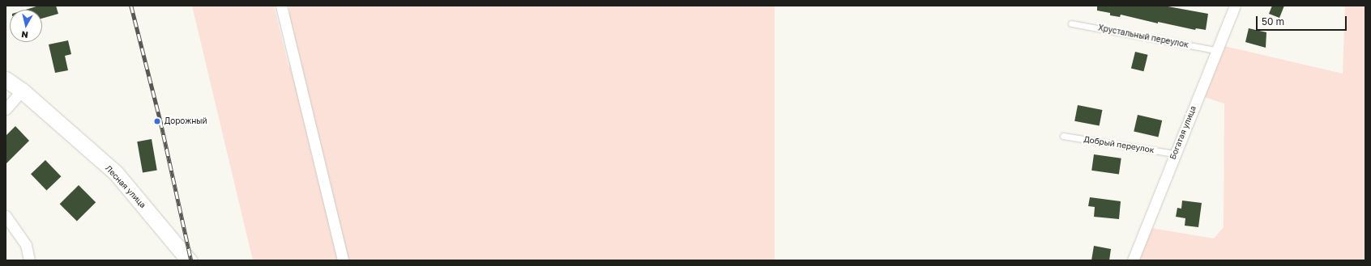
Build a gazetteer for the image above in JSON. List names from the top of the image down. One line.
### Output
{"streets":{"street":["Богатая улица","Лесная улица"],"lane":["Хрустальный переулок","Добрый переулок"]},"crossings":[["Хрустальный переулок","Богатая улица"],["Богатая улица","Добрый переулок"]],"places":["Дорожный"],"scale_bar":"50 m","north":"bottom"}
